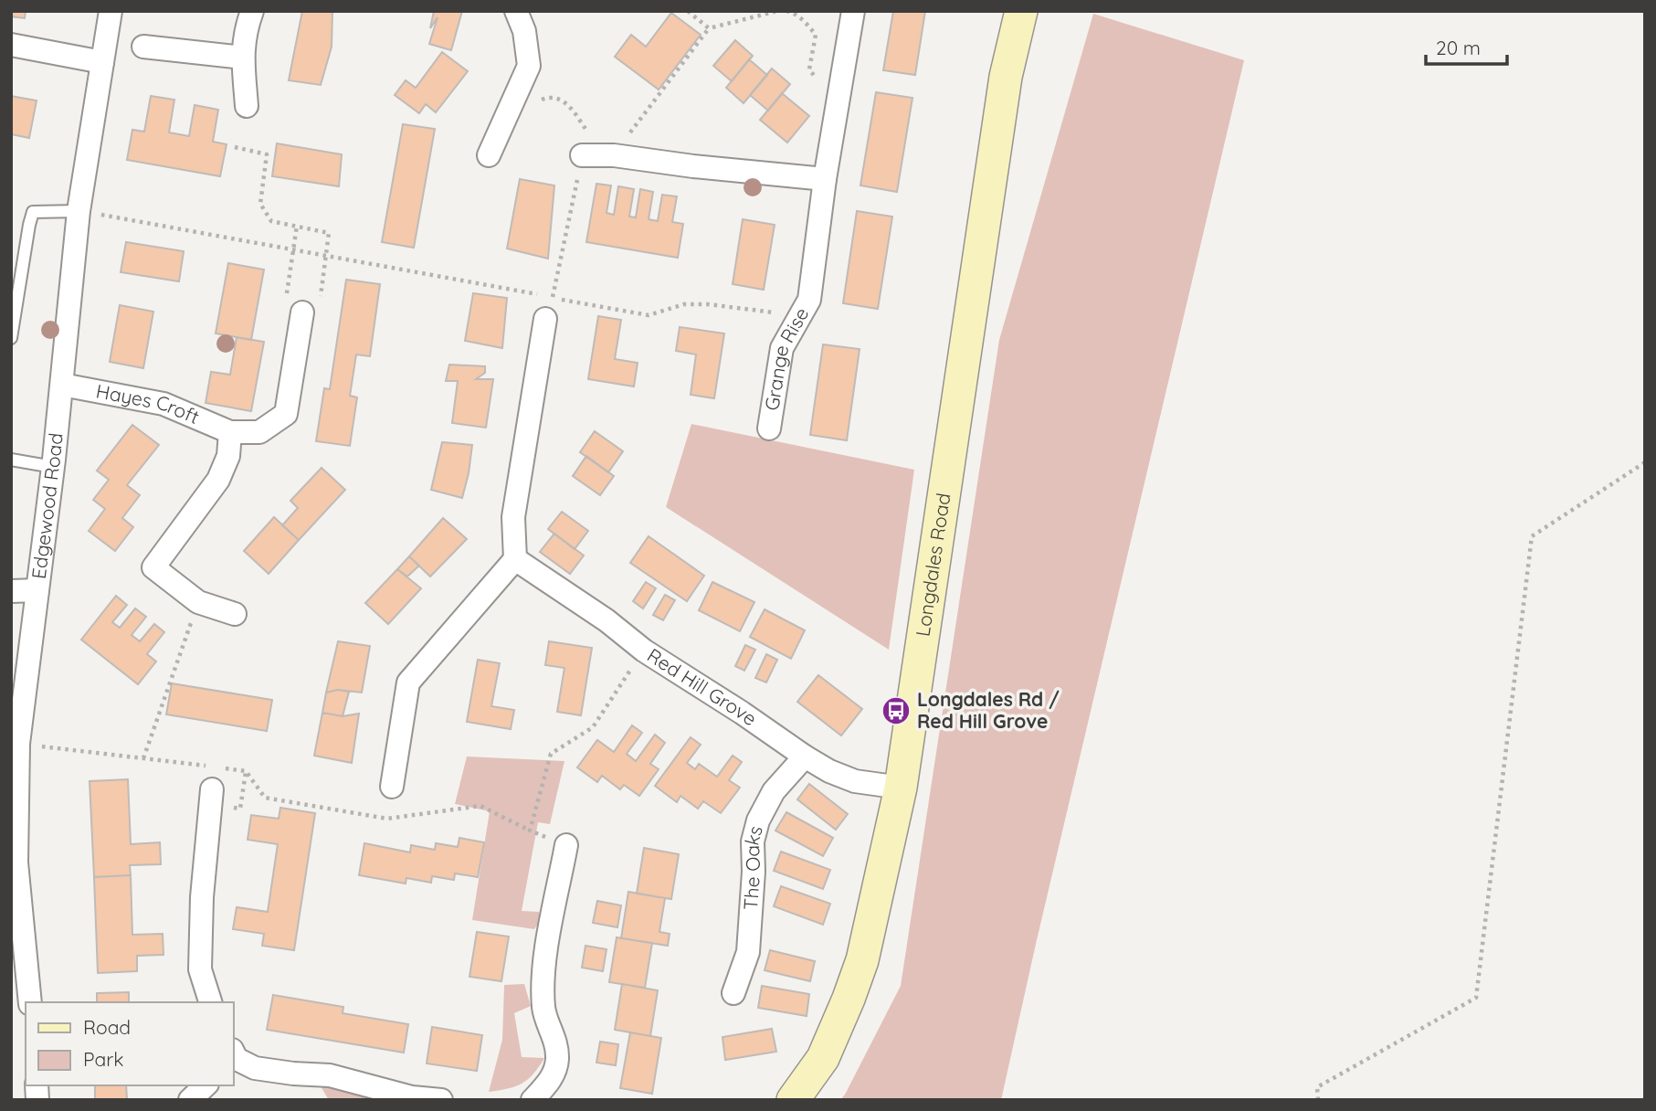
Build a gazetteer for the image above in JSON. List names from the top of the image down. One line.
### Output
{"streets":{"street":["Grange Rise","Hayes Croft","Edgewood Road","Longdales Road","Red Hill Grove","The Oaks"]},"crossings":[["Hayes Croft","Edgewood Road"],["Longdales Road","Red Hill Grove"],["Red Hill Grove","The Oaks"]],"places":{"bus stop":["Longdales Rd / Red Hill Grove"]},"legend":["Road","Park"],"scale_bar":"20 m"}
